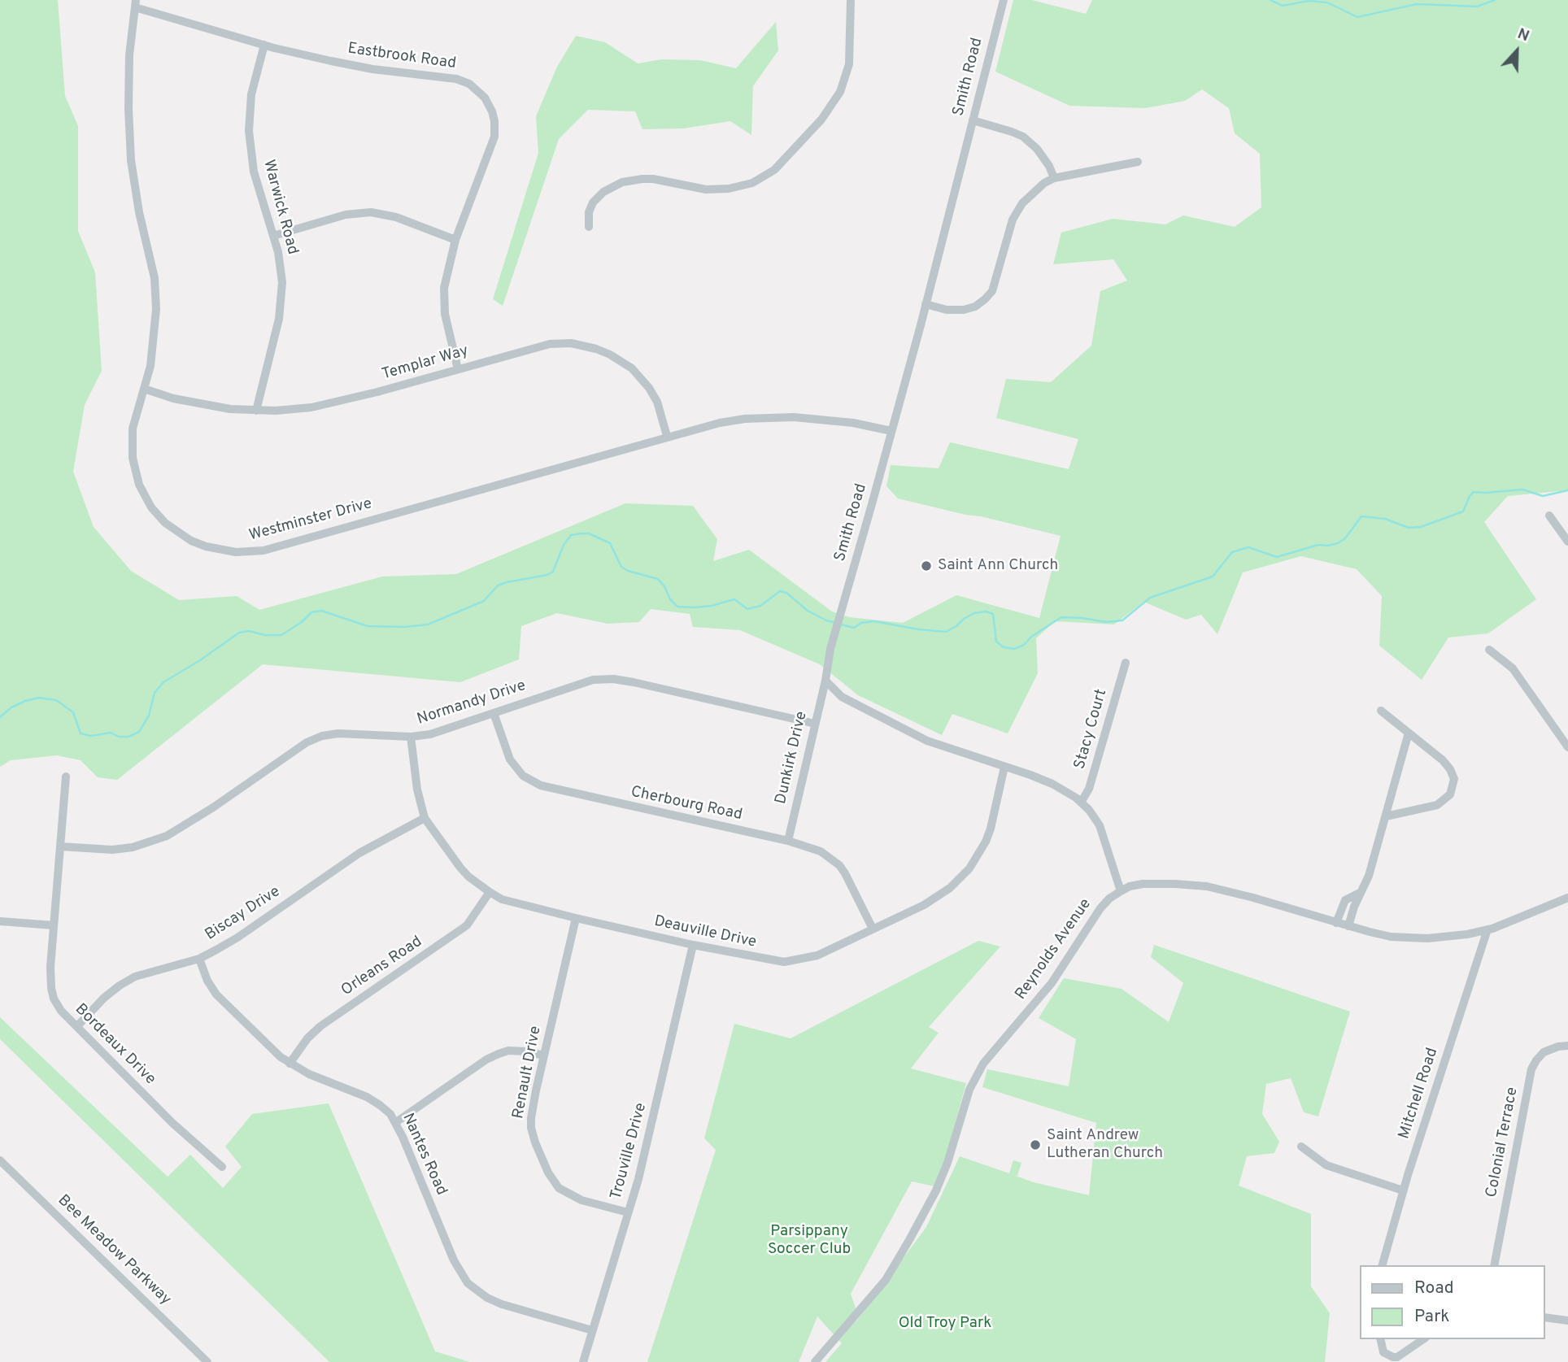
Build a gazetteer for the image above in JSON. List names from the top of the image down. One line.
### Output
{"streets":{"street":["Eastbrook Road","Smith Road","Warwick Road","Templar Way","Westminster Drive","Normandy Drive","Stacy Court","Dunkirk Drive","Cherbourg Road","Biscay Drive","Deauville Drive","Reynolds Avenue","Orleans Road","Bordeaux Drive","Renault Drive","Mitchell Road","Colonial Terrace","Trouville Drive","Nantes Road","Bee Meadow Parkway"]},"crossings":[["Eastbrook Road","Warwick Road"],["Eastbrook Road","Templar Way"],["Eastbrook Road","Westminster Drive"],["Smith Road","Westminster Drive"],["Smith Road","Dunkirk Drive"],["Warwick Road","Templar Way"],["Templar Way","Westminster Drive"],["Normandy Drive","Dunkirk Drive"],["Normandy Drive","Cherbourg Road"],["Normandy Drive","Deauville Drive"],["Normandy Drive","Bordeaux Drive"],["Dunkirk Drive","Cherbourg Road"],["Cherbourg Road","Deauville Drive"],["Biscay Drive","Deauville Drive"],["Biscay Drive","Bordeaux Drive"],["Biscay Drive","Nantes Road"],["Deauville Drive","Orleans Road"],["Deauville Drive","Renault Drive"],["Deauville Drive","Trouville Drive"],["Reynolds Avenue","Mitchell Road"],["Orleans Road","Nantes Road"],["Renault Drive","Trouville Drive"],["Trouville Drive","Nantes Road"]],"parks":["Parsippany Soccer Club","Old Troy Park"],"places":["Saint Ann Church","Saint Andrew Lutheran Church"],"legend":["Road","Park"],"north":"top"}
